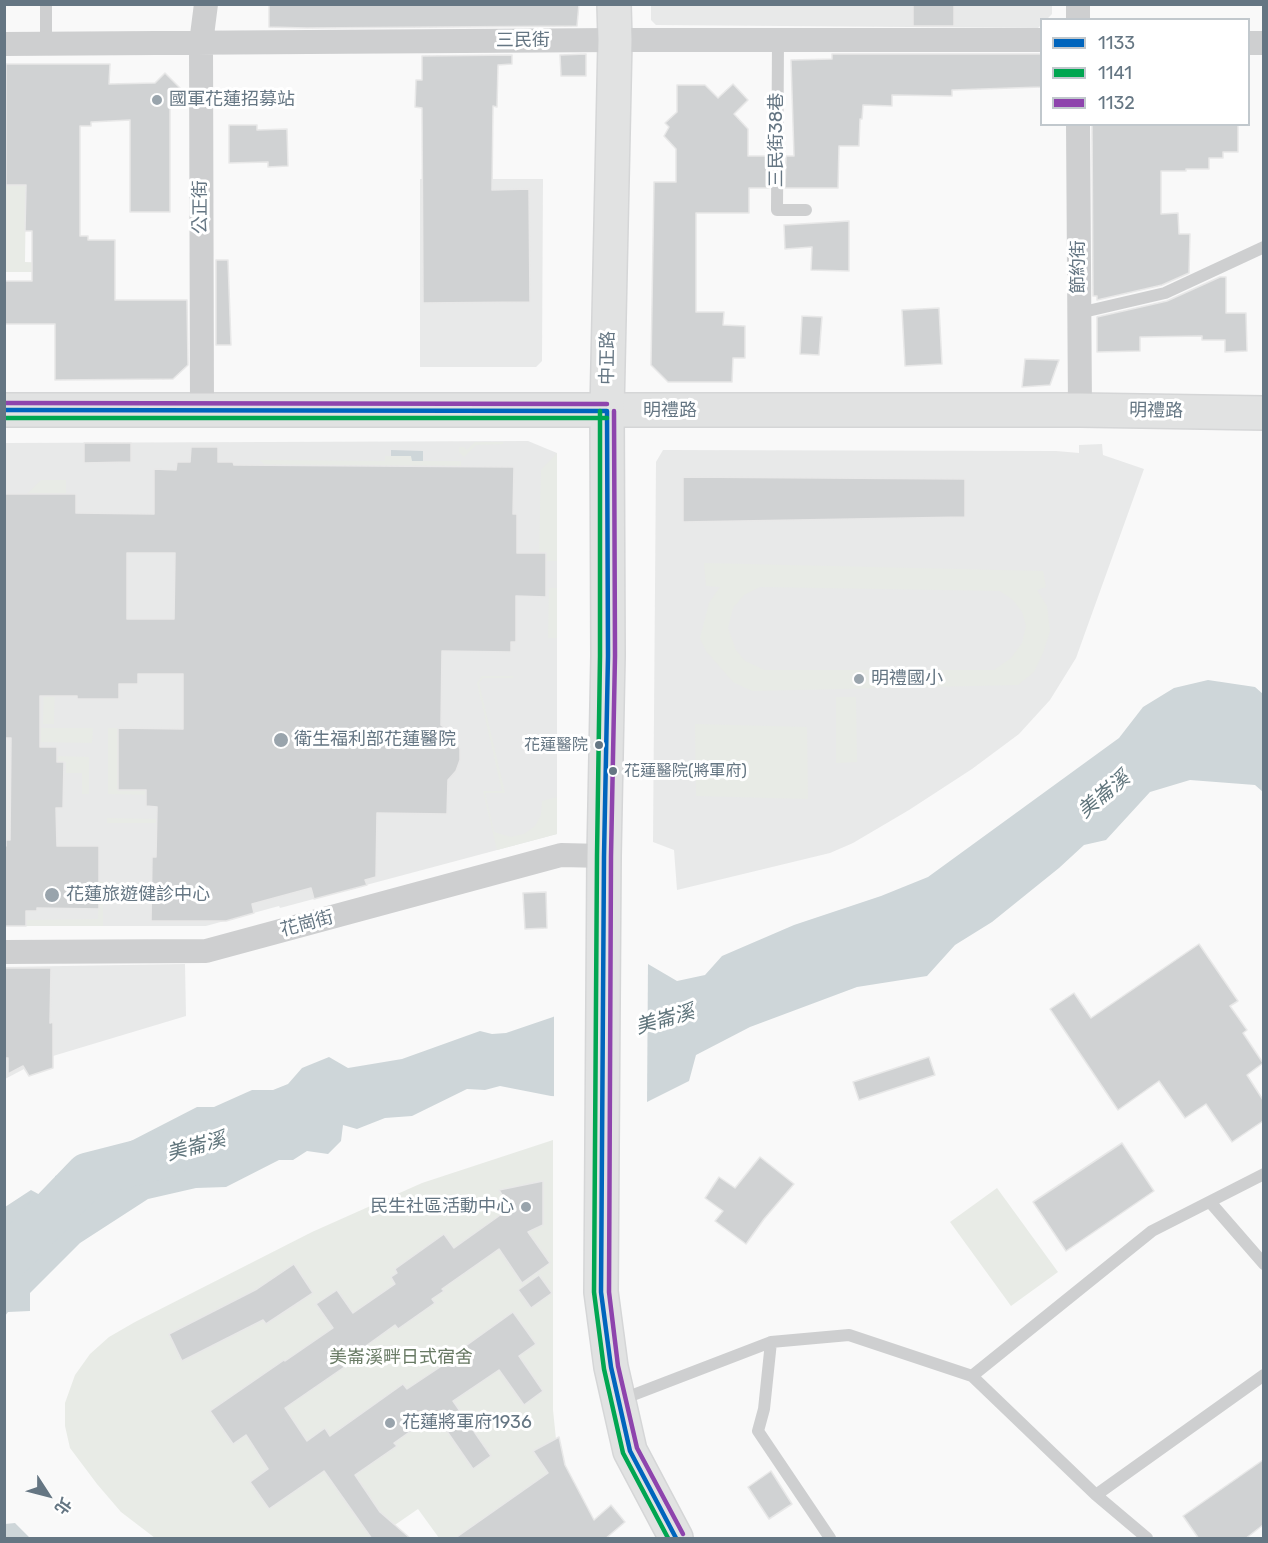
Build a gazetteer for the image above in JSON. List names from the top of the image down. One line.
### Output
{"streets":{"main road":["中正路","明禮路"],"street":["三民街","公正街","節約街","花崗街"],"lane":["三民街38巷"]},"crossings":[["三民街","三民街38巷"],["三民街","公正街"],["三民街","中正路"],["公正街","明禮路"],["節約街","明禮路"],["中正路","明禮路"],["中正路","花崗街"]],"water":["美崙溪"],"parks":["美崙溪畔日式宿舍"],"places":["國軍花蓮招募站","明禮國小","衛生福利部花蓮醫院","花蓮醫院","花蓮醫院(將軍府)","花蓮旅遊健診中心","民生社區活動中心","花蓮將軍府1936"],"lines":["transit line 1132","transit line 1133","transit line 1141"],"legend":["1133","1141","1132"],"north":"bottom right"}
